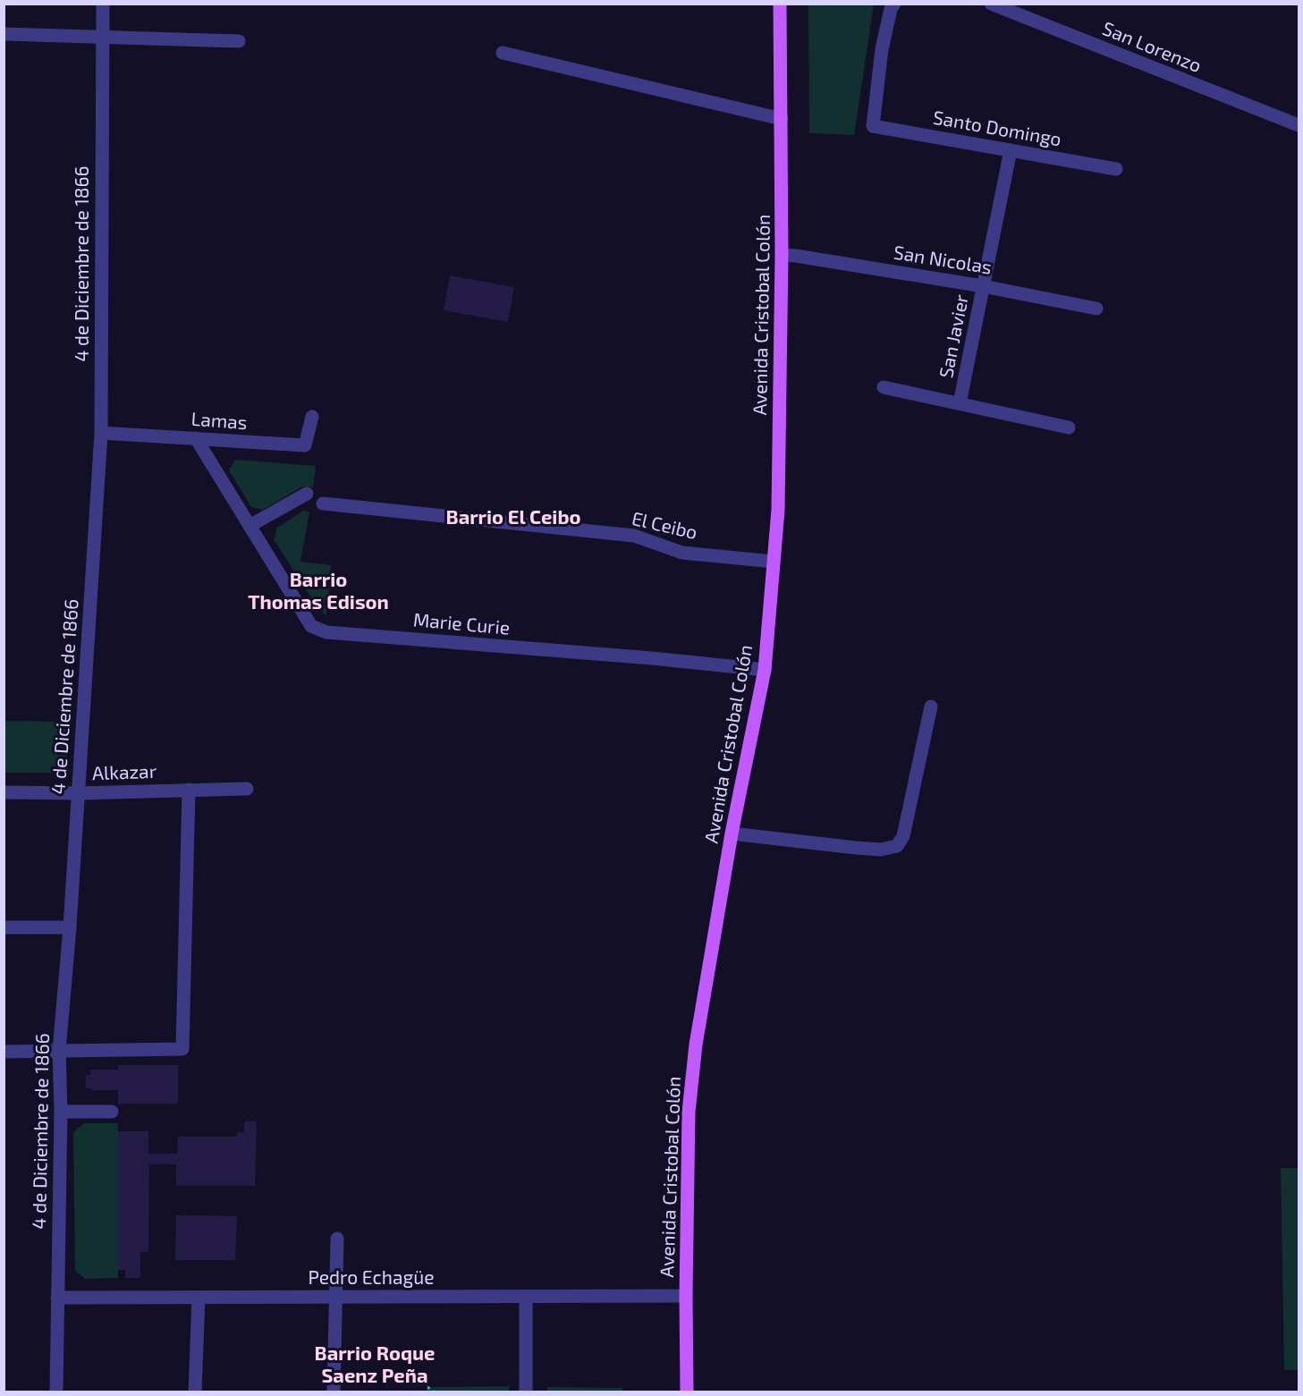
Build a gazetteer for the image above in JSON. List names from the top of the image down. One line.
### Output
{"streets":{"main road":["Avenida Cristobal Colón"],"street":["San Lorenzo","Santo Domingo","San Nicolas","4 de Diciembre de 1866","San Javier","Lamas","El Ceibo","Marie Curie","Alkazar","Pedro Echagüe"]},"crossings":[["Santo Domingo","San Javier"],["San Nicolas","Avenida Cristobal Colón"],["San Nicolas","San Javier"],["4 de Diciembre de 1866","Lamas"],["4 de Diciembre de 1866","Alkazar"],["4 de Diciembre de 1866","Pedro Echagüe"],["Avenida Cristobal Colón","El Ceibo"],["Avenida Cristobal Colón","Marie Curie"],["Avenida Cristobal Colón","Pedro Echagüe"],["Lamas","Marie Curie"]],"districts":["Barrio El Ceibo","Barrio Thomas Edison","Barrio Roque Saenz Peña"]}
